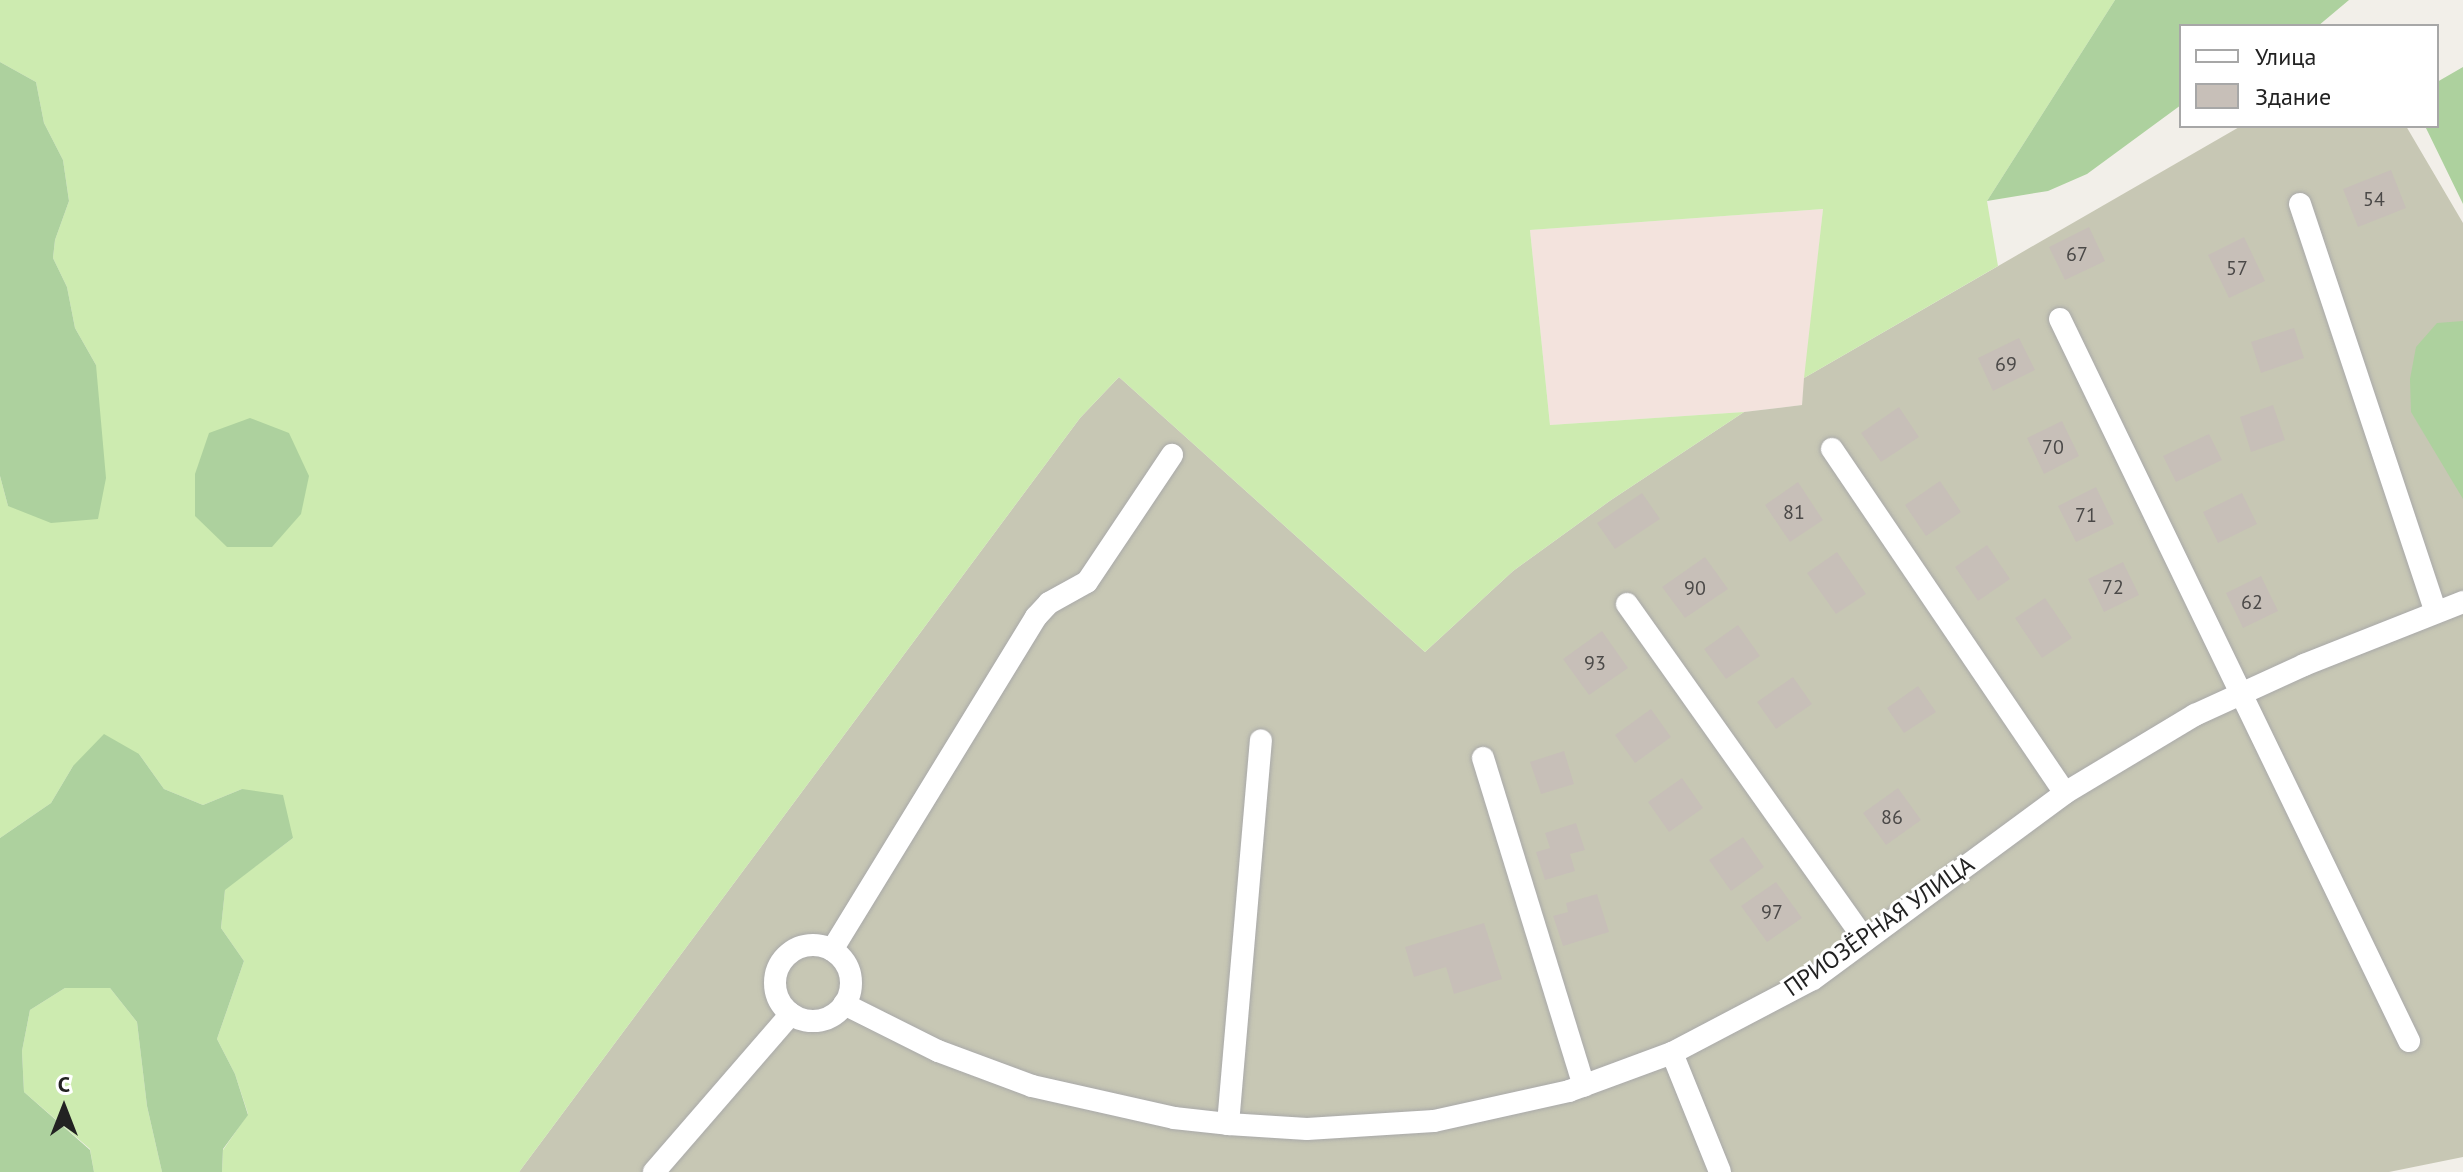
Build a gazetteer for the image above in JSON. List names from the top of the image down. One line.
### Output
{"streets":{"street":["ПРИОЗЁРНАЯ УЛИЦА"]},"house_numbers":["54","67","57","69","70","81","71","72","90","62","93","86","97"],"legend":["Улица","Здание"],"north":"top"}
